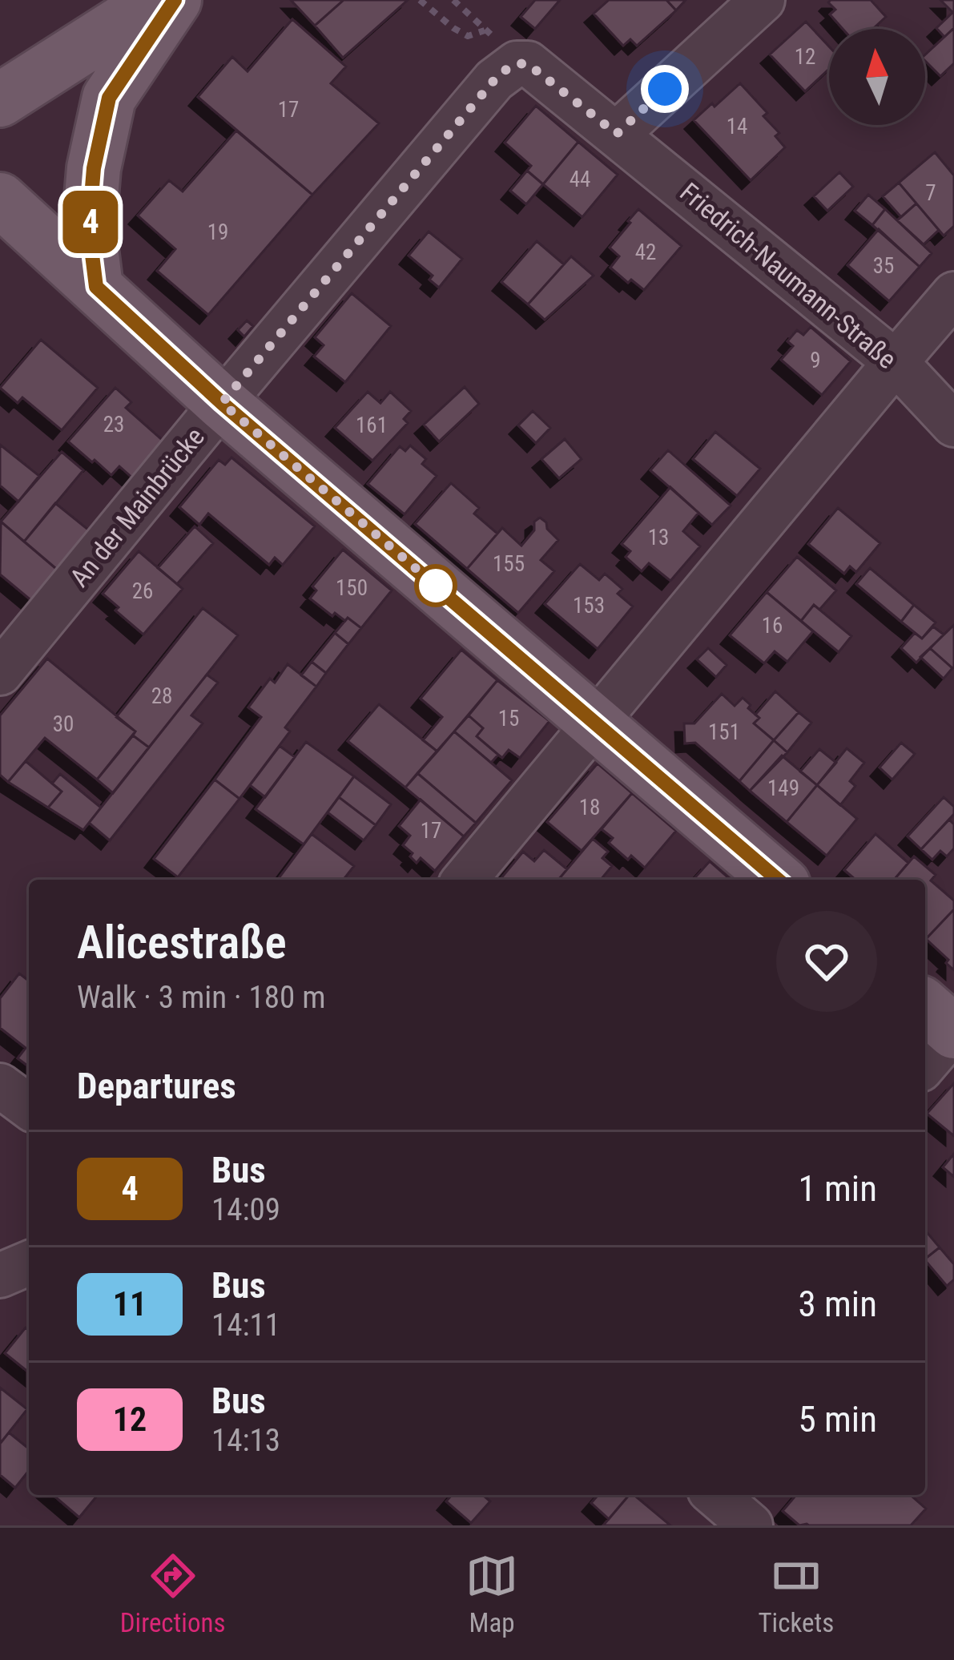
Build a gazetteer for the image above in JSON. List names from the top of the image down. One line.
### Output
{"streets":{"street":["Friedrich-Naumann-Straße","An der Mainbrücke"]},"crossings":[["Friedrich-Naumann-Straße","An der Mainbrücke"]],"lines":["bus line 4"],"house_numbers":["12","17","14","44","7","19","42","35","9","23","161","13","155","150","26","153","16","28","15","30","151","149","18","17"],"north":"top","page":{"on_map":"4","heading":[["Alicestraße","Walk · 3 min · 180 m"],"Departures"],"list":[{"mark":"4","name":"Bus","note":"14:09","value":"1 min"},{"mark":"11","name":"Bus","note":"14:11","value":"3 min"},{"mark":"12","name":"Bus","note":"14:13","value":"5 min"}],"tabs":["Directions","Map","Tickets"]}}
